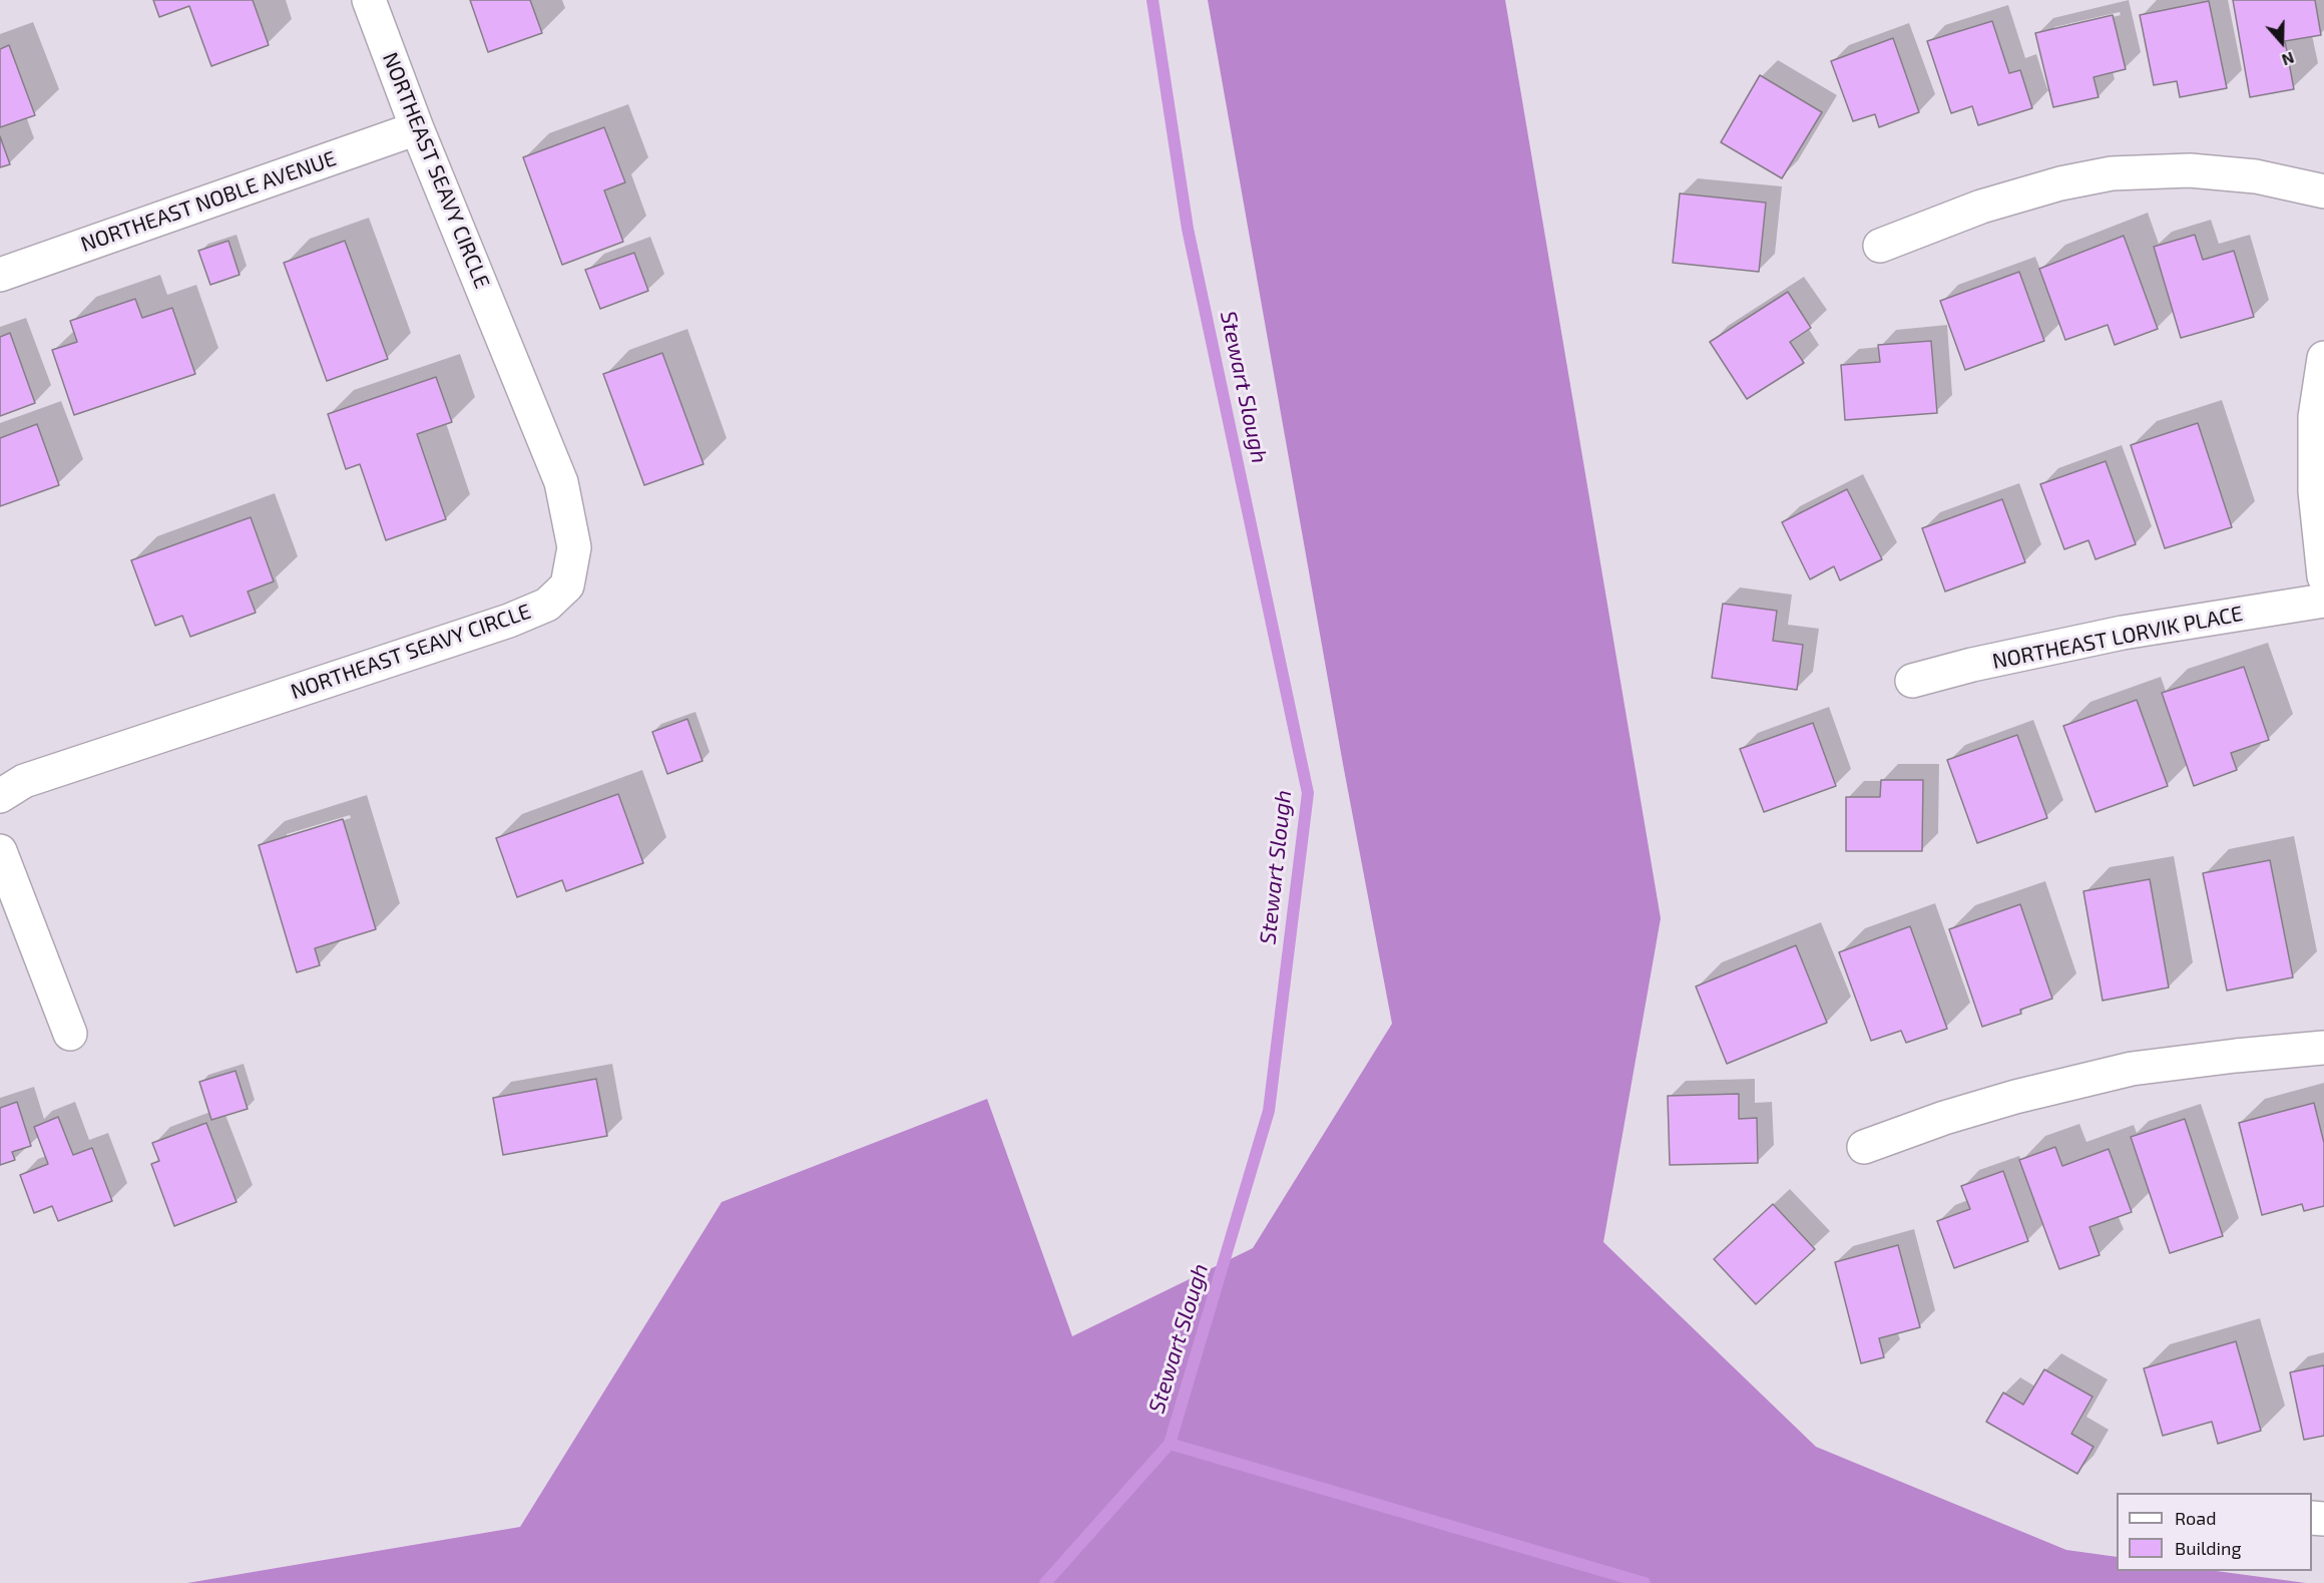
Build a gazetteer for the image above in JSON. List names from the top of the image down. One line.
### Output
{"streets":{"street":["NORTHEAST SEAVY CIRCLE","NORTHEAST NOBLE AVENUE","NORTHEAST LORVIK PLACE"]},"crossings":[["NORTHEAST SEAVY CIRCLE","NORTHEAST NOBLE AVENUE"]],"water":["Stewart Slough"],"legend":["Road","Building"],"north":"bottom"}
